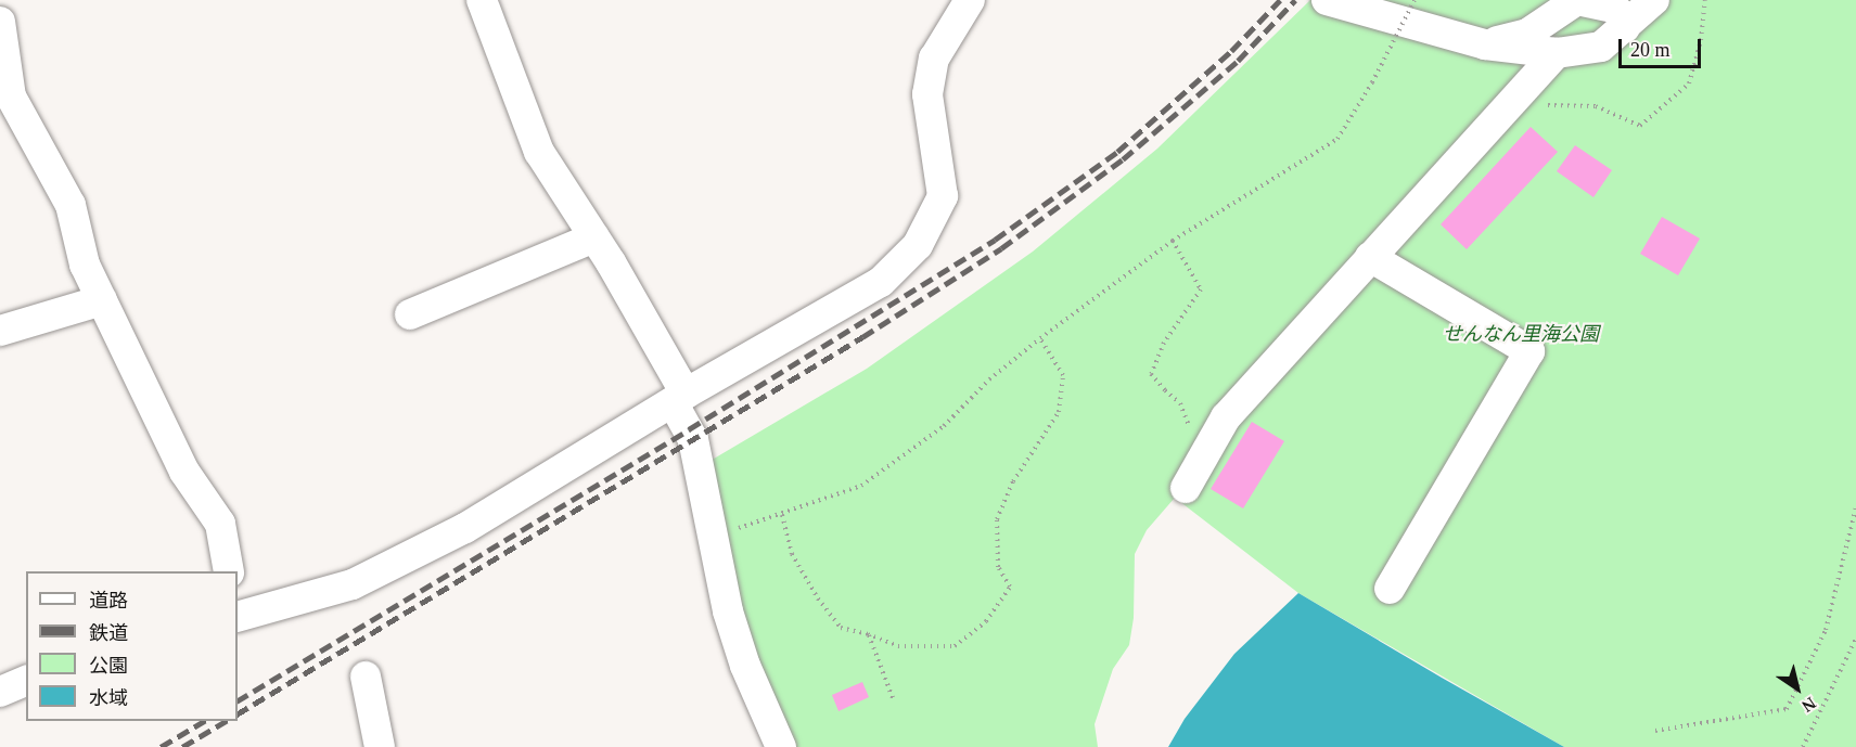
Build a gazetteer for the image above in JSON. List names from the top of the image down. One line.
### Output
{"parks":["せんなん里海公園"],"legend":["道路","鉄道","公園","水域"],"scale_bar":"20 m","north":"bottom right"}
